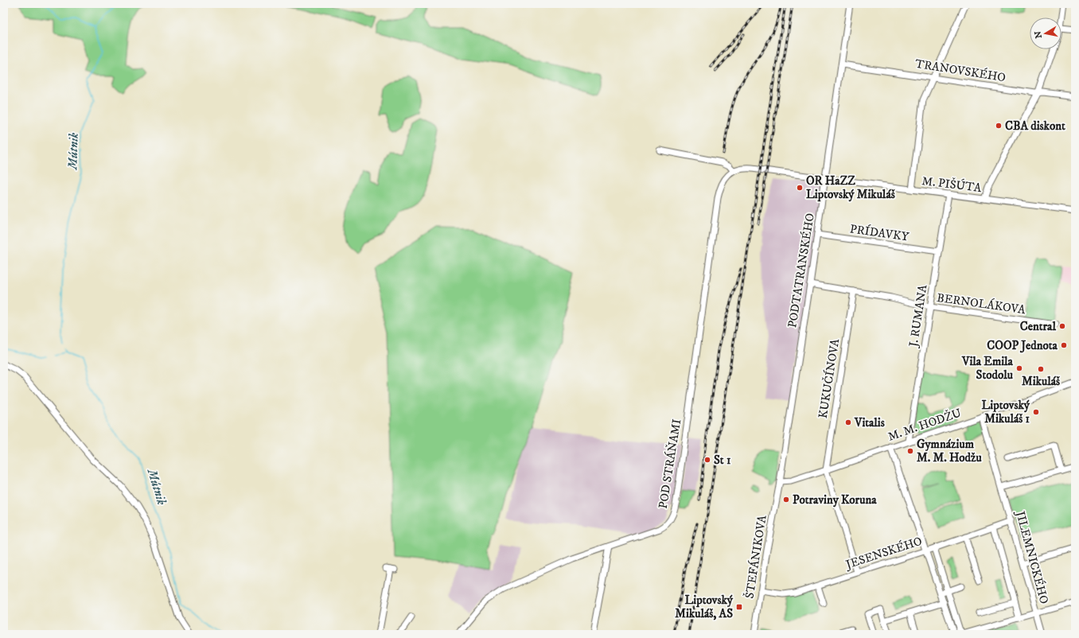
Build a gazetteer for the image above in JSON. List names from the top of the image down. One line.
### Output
{"streets":{"street":["TRANOVSKÉHO","M. PIŠÚTA","PRÍDAVKY","PODTATRANSKÉHO","BERNOLÁKOVA","J. RUMANA","KUKUČÍNOVA","M. M. HODŽU","POD STRÁŇAMI","JESENSKÉHO","ŠTEFÁNIKOVA","JILEMNICKÉHO"]},"crossings":[["TRANOVSKÉHO","PODTATRANSKÉHO"],["M. PIŠÚTA","PODTATRANSKÉHO"],["M. PIŠÚTA","J. RUMANA"],["PRÍDAVKY","PODTATRANSKÉHO"],["PRÍDAVKY","J. RUMANA"],["PODTATRANSKÉHO","BERNOLÁKOVA"],["PODTATRANSKÉHO","M. M. HODŽU"],["PODTATRANSKÉHO","ŠTEFÁNIKOVA"],["BERNOLÁKOVA","J. RUMANA"],["BERNOLÁKOVA","KUKUČÍNOVA"],["J. RUMANA","M. M. HODŽU"],["KUKUČÍNOVA","M. M. HODŽU"],["M. M. HODŽU","ŠTEFÁNIKOVA"],["M. M. HODŽU","JILEMNICKÉHO"],["JESENSKÉHO","ŠTEFÁNIKOVA"],["JESENSKÉHO","JILEMNICKÉHO"]],"water":["Mútnik"],"places":{"other":["CBA diskont","OR HaZZ Liptovský Mikuláš","Central","COOP Jednota","Vila Emila Stodolu","Mikuláš","Liptovský Mikuláš 1","Vitalis","Gymnázium M. M. Hodžu","St 1","Potraviny Koruna"],"transit":["Liptovský Mikuláš, AS"]},"north":"left"}
